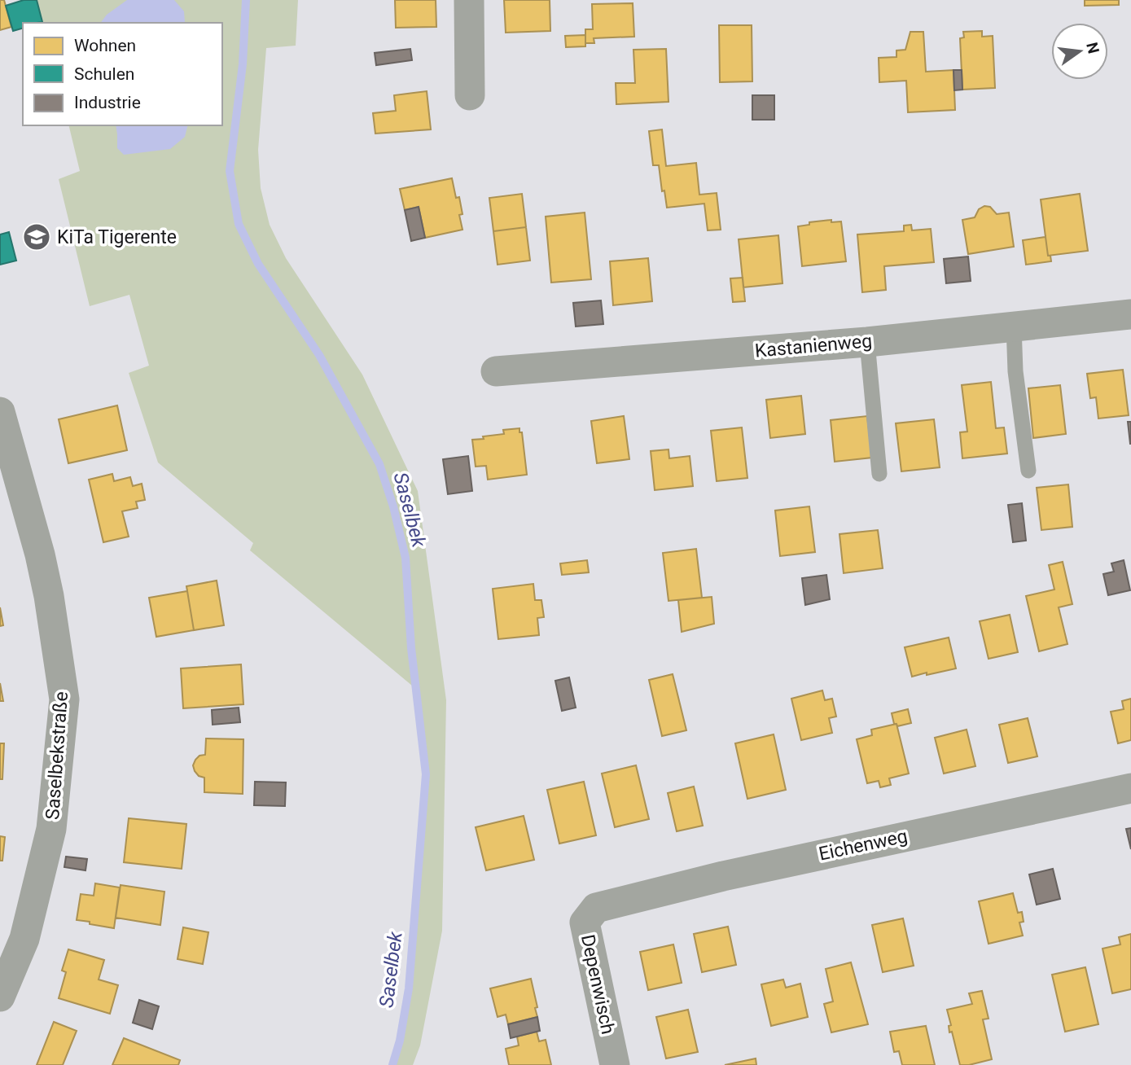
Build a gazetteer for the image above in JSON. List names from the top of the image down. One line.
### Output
{"streets":{"street":["Kastanienweg","Saselbekstraße","Eichenweg","Depenwisch"]},"crossings":[["Eichenweg","Depenwisch"]],"water":["Saselbek"],"places":{"school or university":["KiTa Tigerente"]},"legend":["Wohnen","Schulen","Industrie"],"north":"right"}
